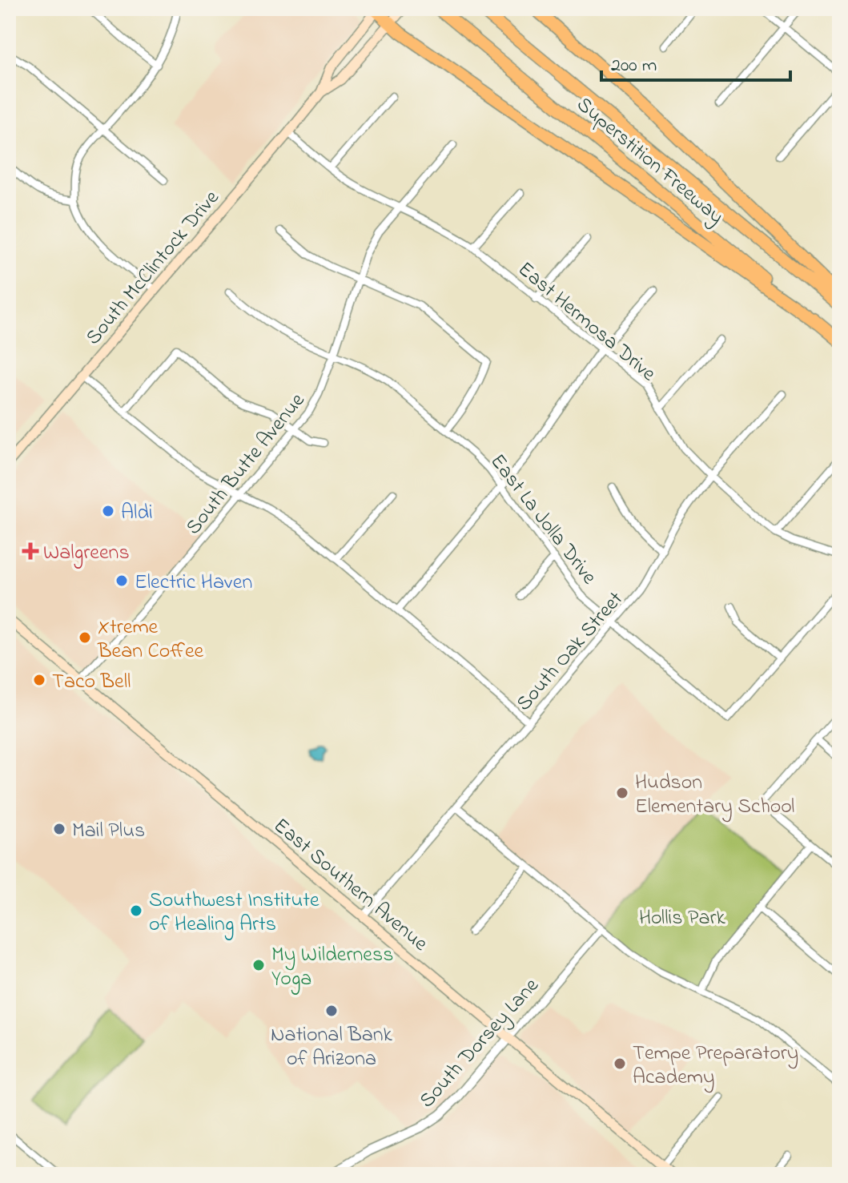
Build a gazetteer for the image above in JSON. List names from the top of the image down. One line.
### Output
{"streets":{"highway":["Superstition Freeway"],"main road":["South McClintock Drive","East Southern Avenue"],"street":["East Hermosa Drive","South Butte Avenue","East La Jolla Drive","South Oak Street","South Dorsey Lane"]},"crossings":[["South McClintock Drive","East Hermosa Drive"],["East Hermosa Drive","South Butte Avenue"],["East Hermosa Drive","South Oak Street"],["South Butte Avenue","East La Jolla Drive"],["South Butte Avenue","East Southern Avenue"],["East La Jolla Drive","South Oak Street"],["South Oak Street","East Southern Avenue"],["East Southern Avenue","South Dorsey Lane"]],"parks":["Hollis Park"],"places":{"other":["Aldi","Electric Haven","Xtreme Bean Coffee","Taco Bell","Hudson Elementary School","Mail Plus","Southwest Institute of Healing Arts","My Wilderness Yoga","National Bank of Arizona","Tempe Preparatory Academy"],"health":["Walgreens"]},"scale_bar":"200 m"}
